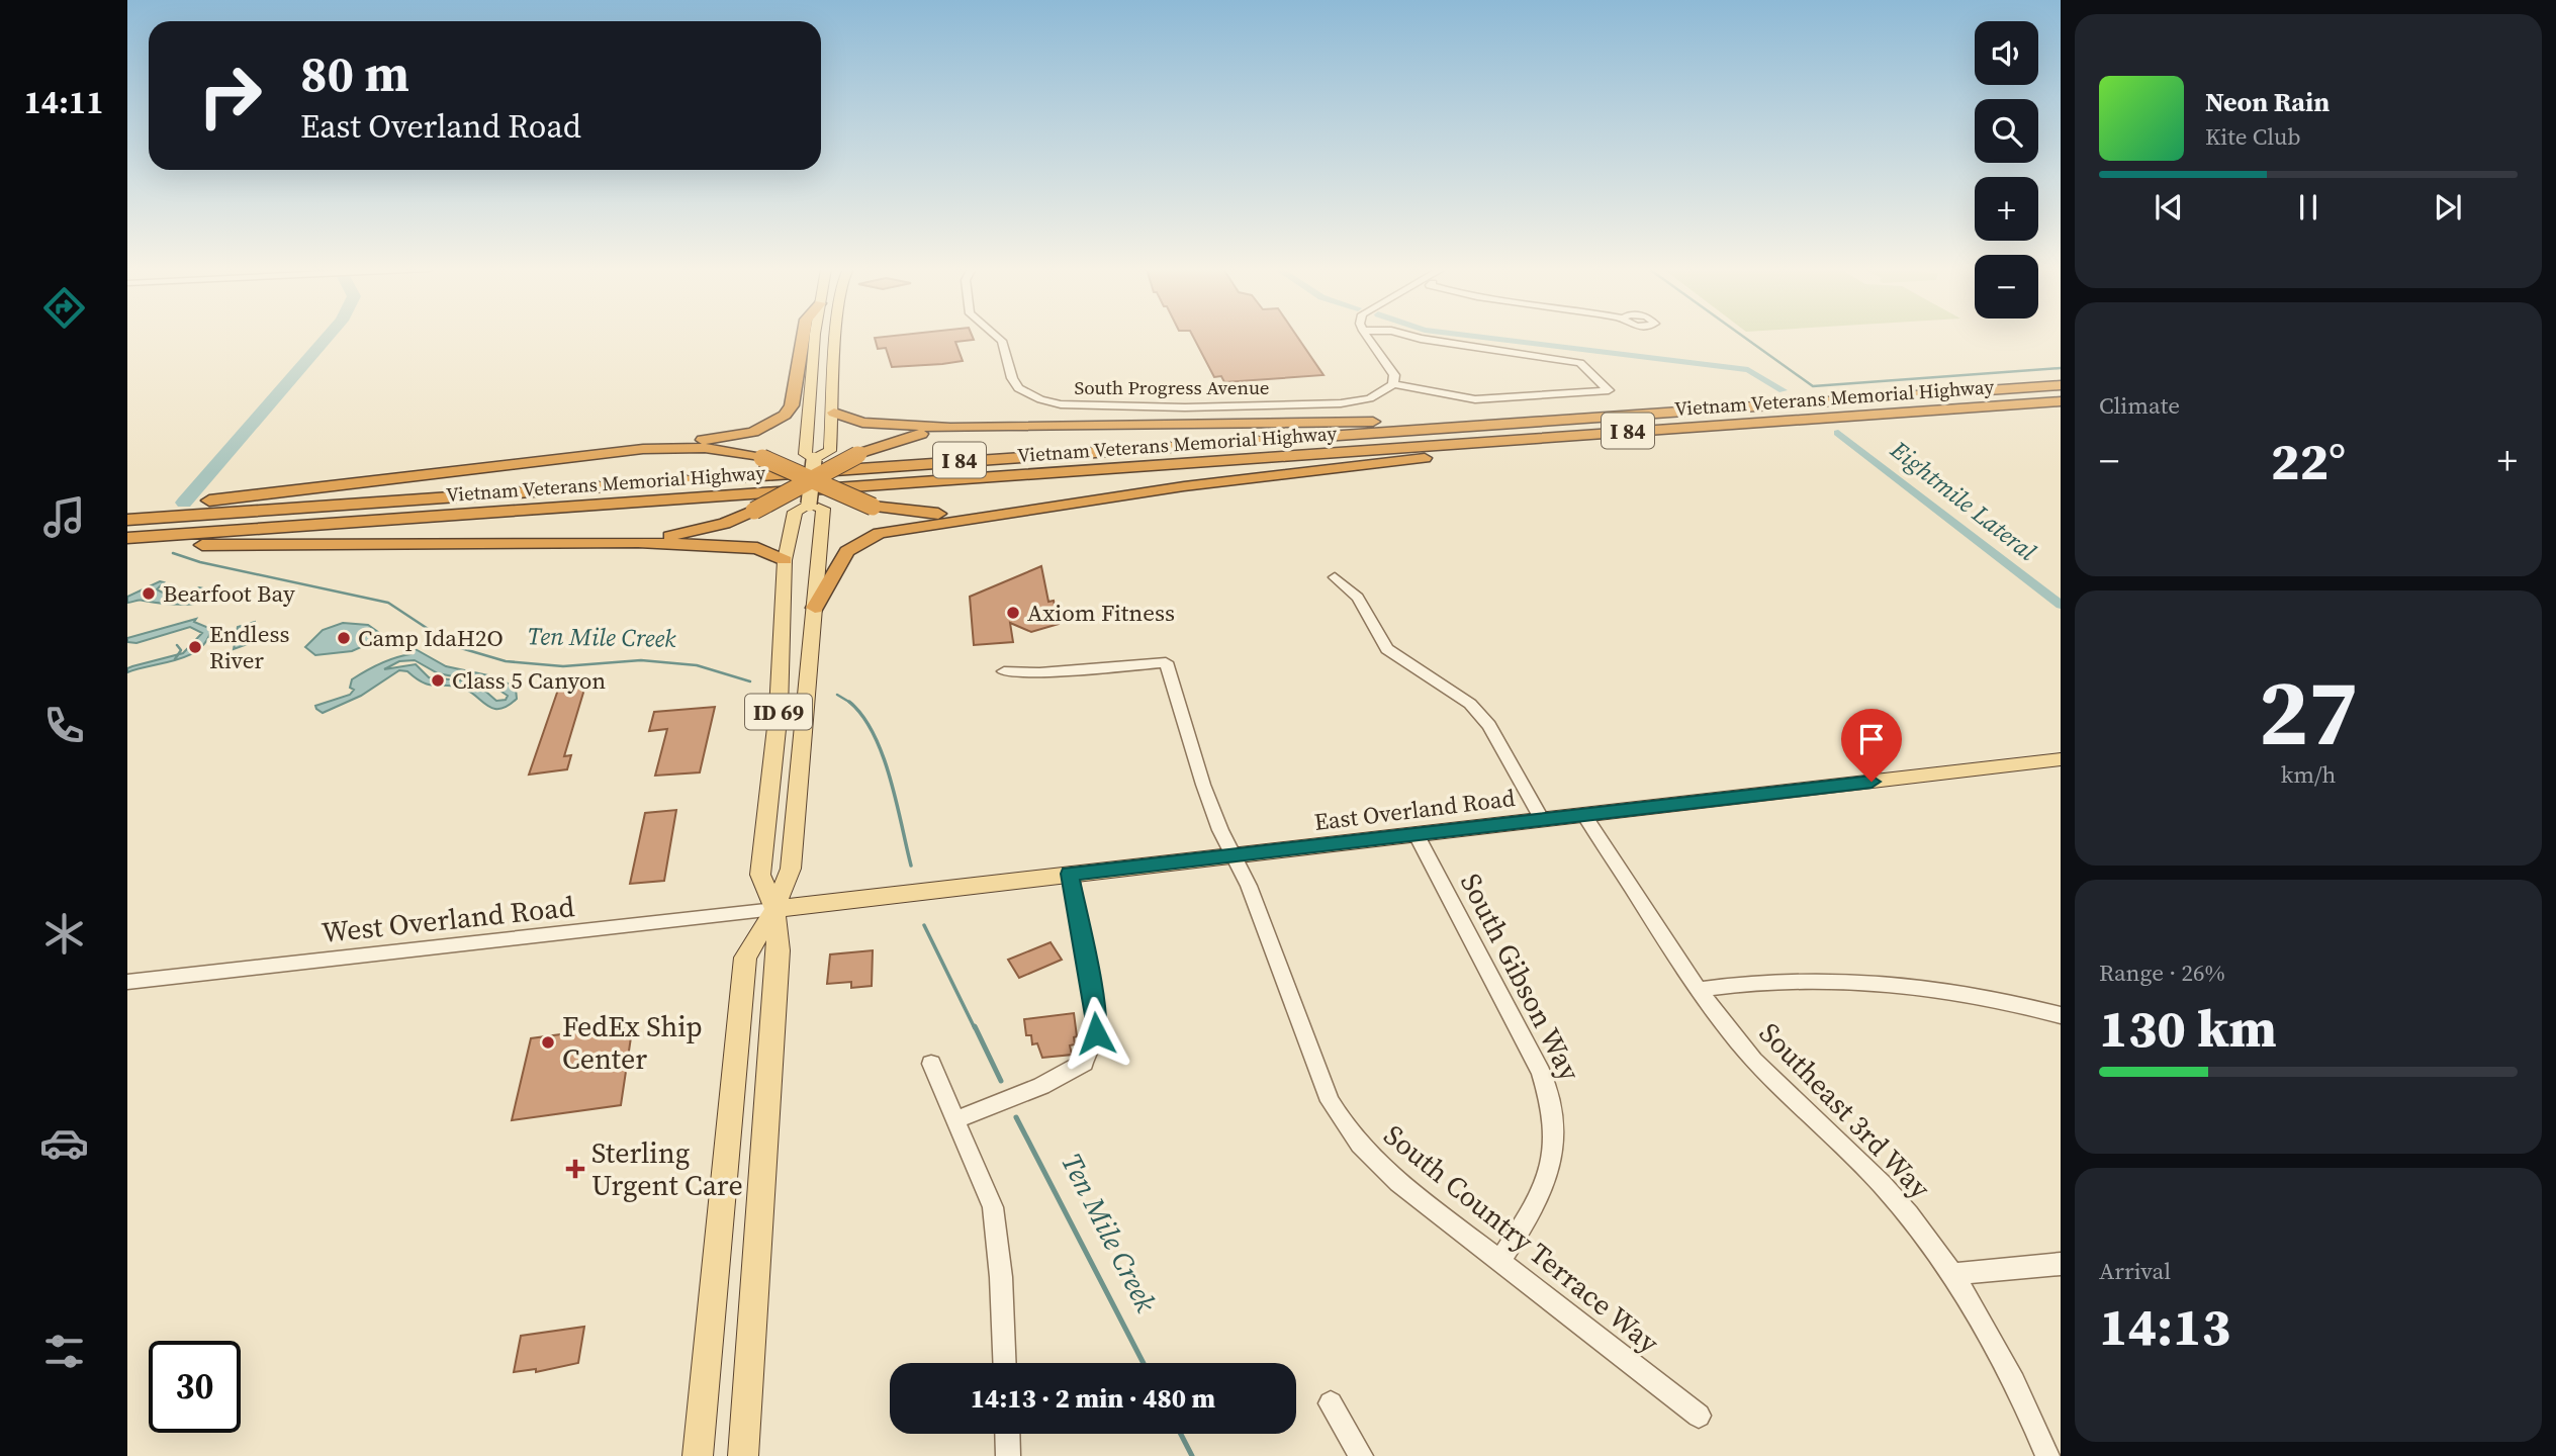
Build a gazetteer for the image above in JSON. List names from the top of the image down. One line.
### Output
{"streets":{"highway":["Vietnam Veterans Memorial Highway","I 84"],"main road":["ID 69","East Overland Road"],"street":["South Progress Avenue","West Overland Road","South Gibson Way","Southeast 3rd Way","South Country Terrace Way"]},"crossings":[["ID 69","East Overland Road"],["ID 69","West Overland Road"],["East Overland Road","West Overland Road"],["East Overland Road","South Gibson Way"],["East Overland Road","Southeast 3rd Way"],["East Overland Road","South Country Terrace Way"],["South Gibson Way","South Country Terrace Way"]],"water":["Eightmile Lateral","Ten Mile Creek"],"places":{"other":["Bearfoot Bay","Axiom Fitness","Camp IdaH2O","Endless River","Class 5 Canyon","FedEx Ship Center"],"health":["Sterling Urgent Care"]},"page":{"tabs":"14:11","map_buttons":["+","−"],"turn":["80 m","East Overland Road"],"song":["Neon Rain","Kite Club"],"tile":["Climate",["27","km/h"],["Range · 26%","130 km"],["Arrival","14:13"]],"heat":["−","22°","+"],"limit":"30","trip":"14:13 · 2 min · 480 m"}}
